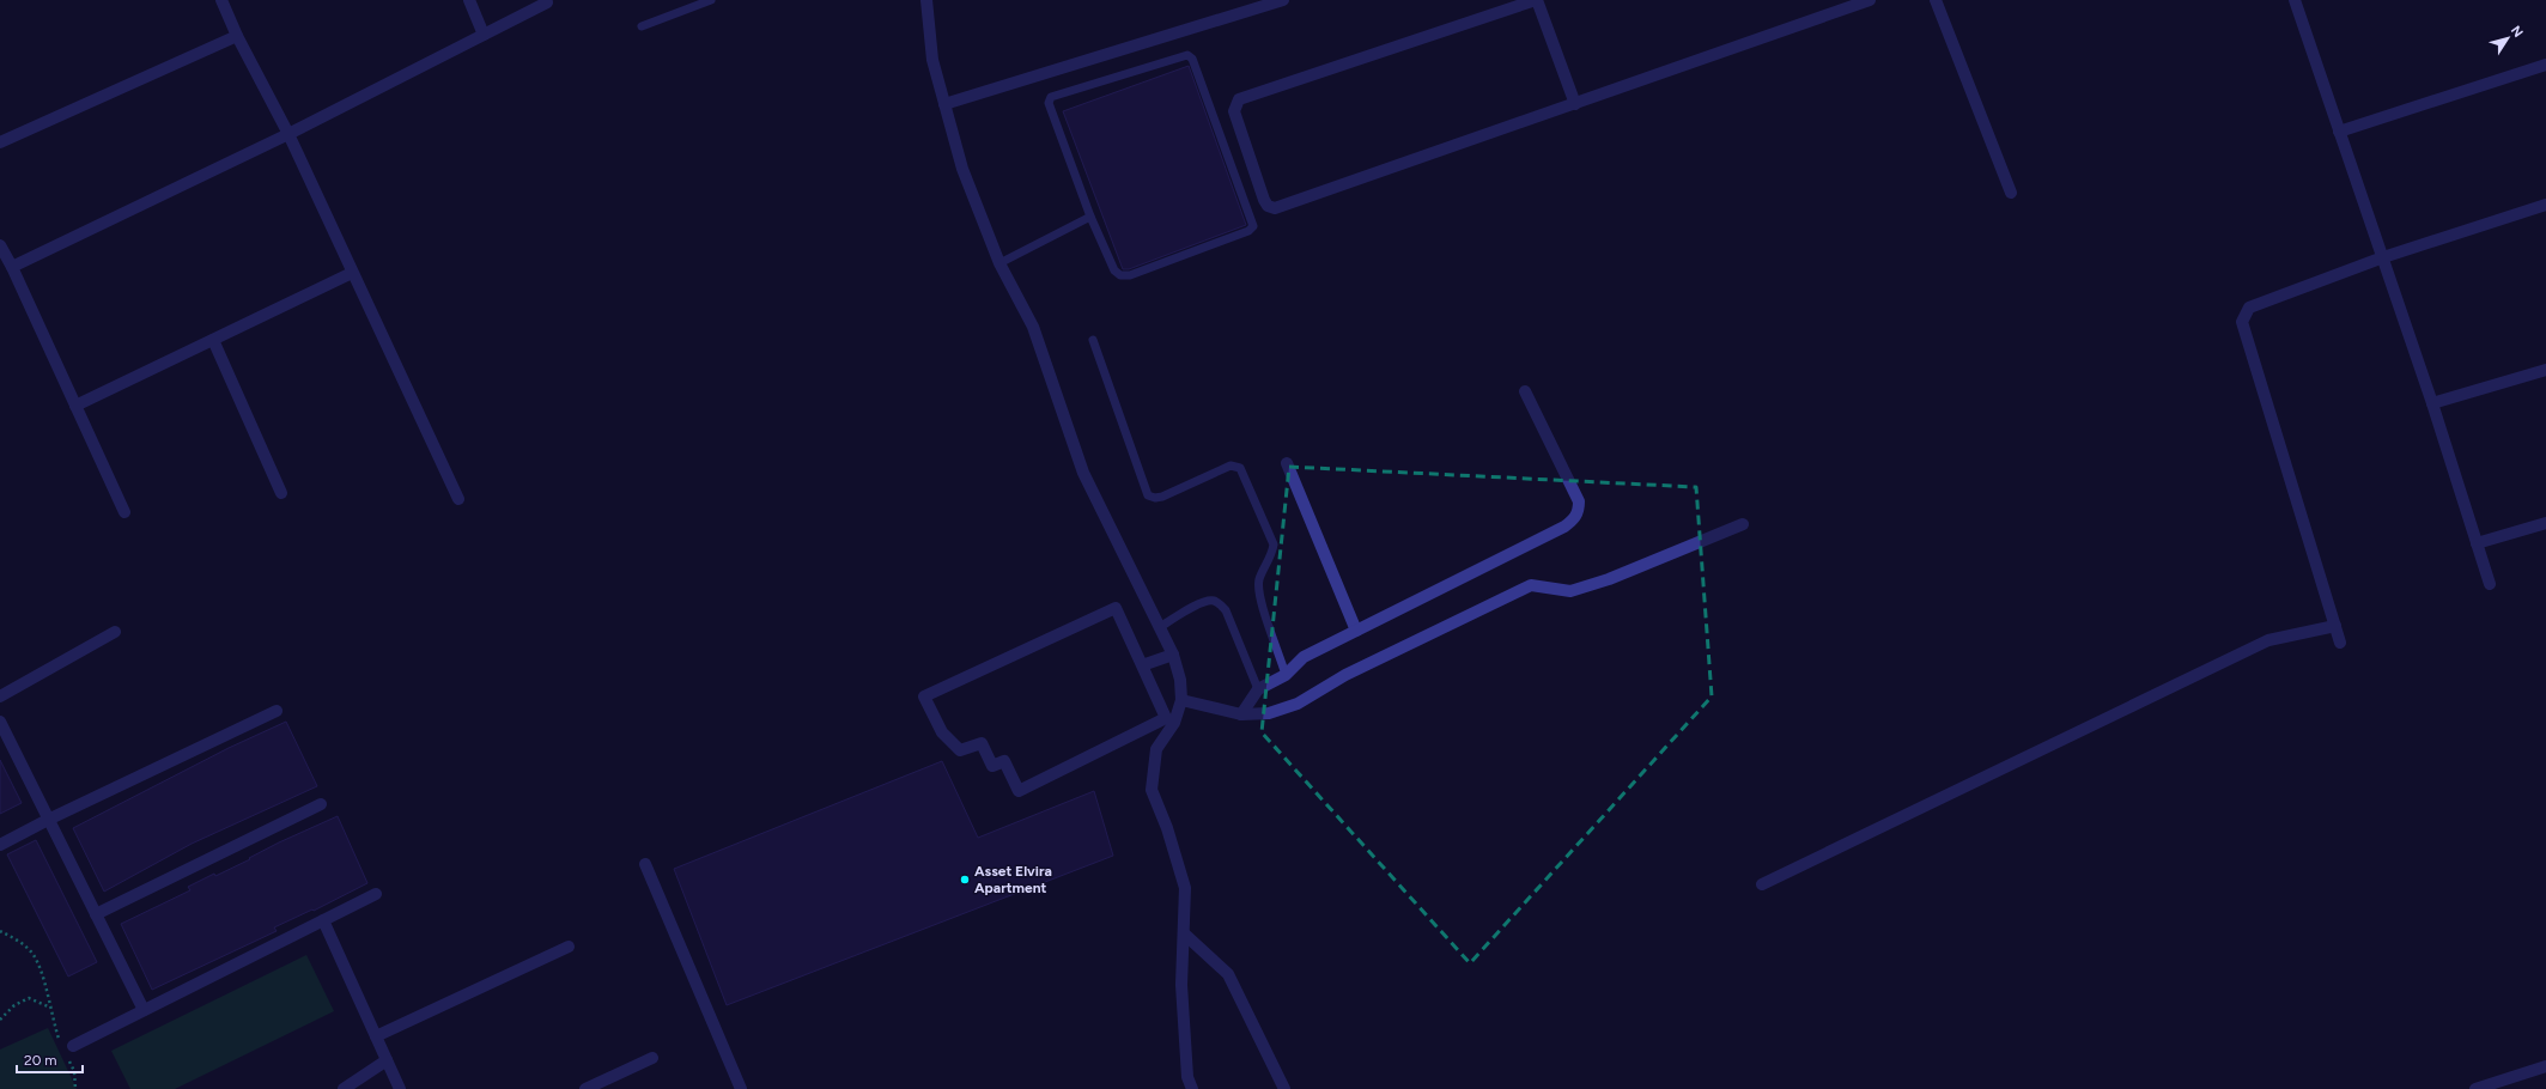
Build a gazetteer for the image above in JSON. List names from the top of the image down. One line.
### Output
{"places":["Asset Elvira Apartment"],"scale_bar":"20 m","north":"top right"}
